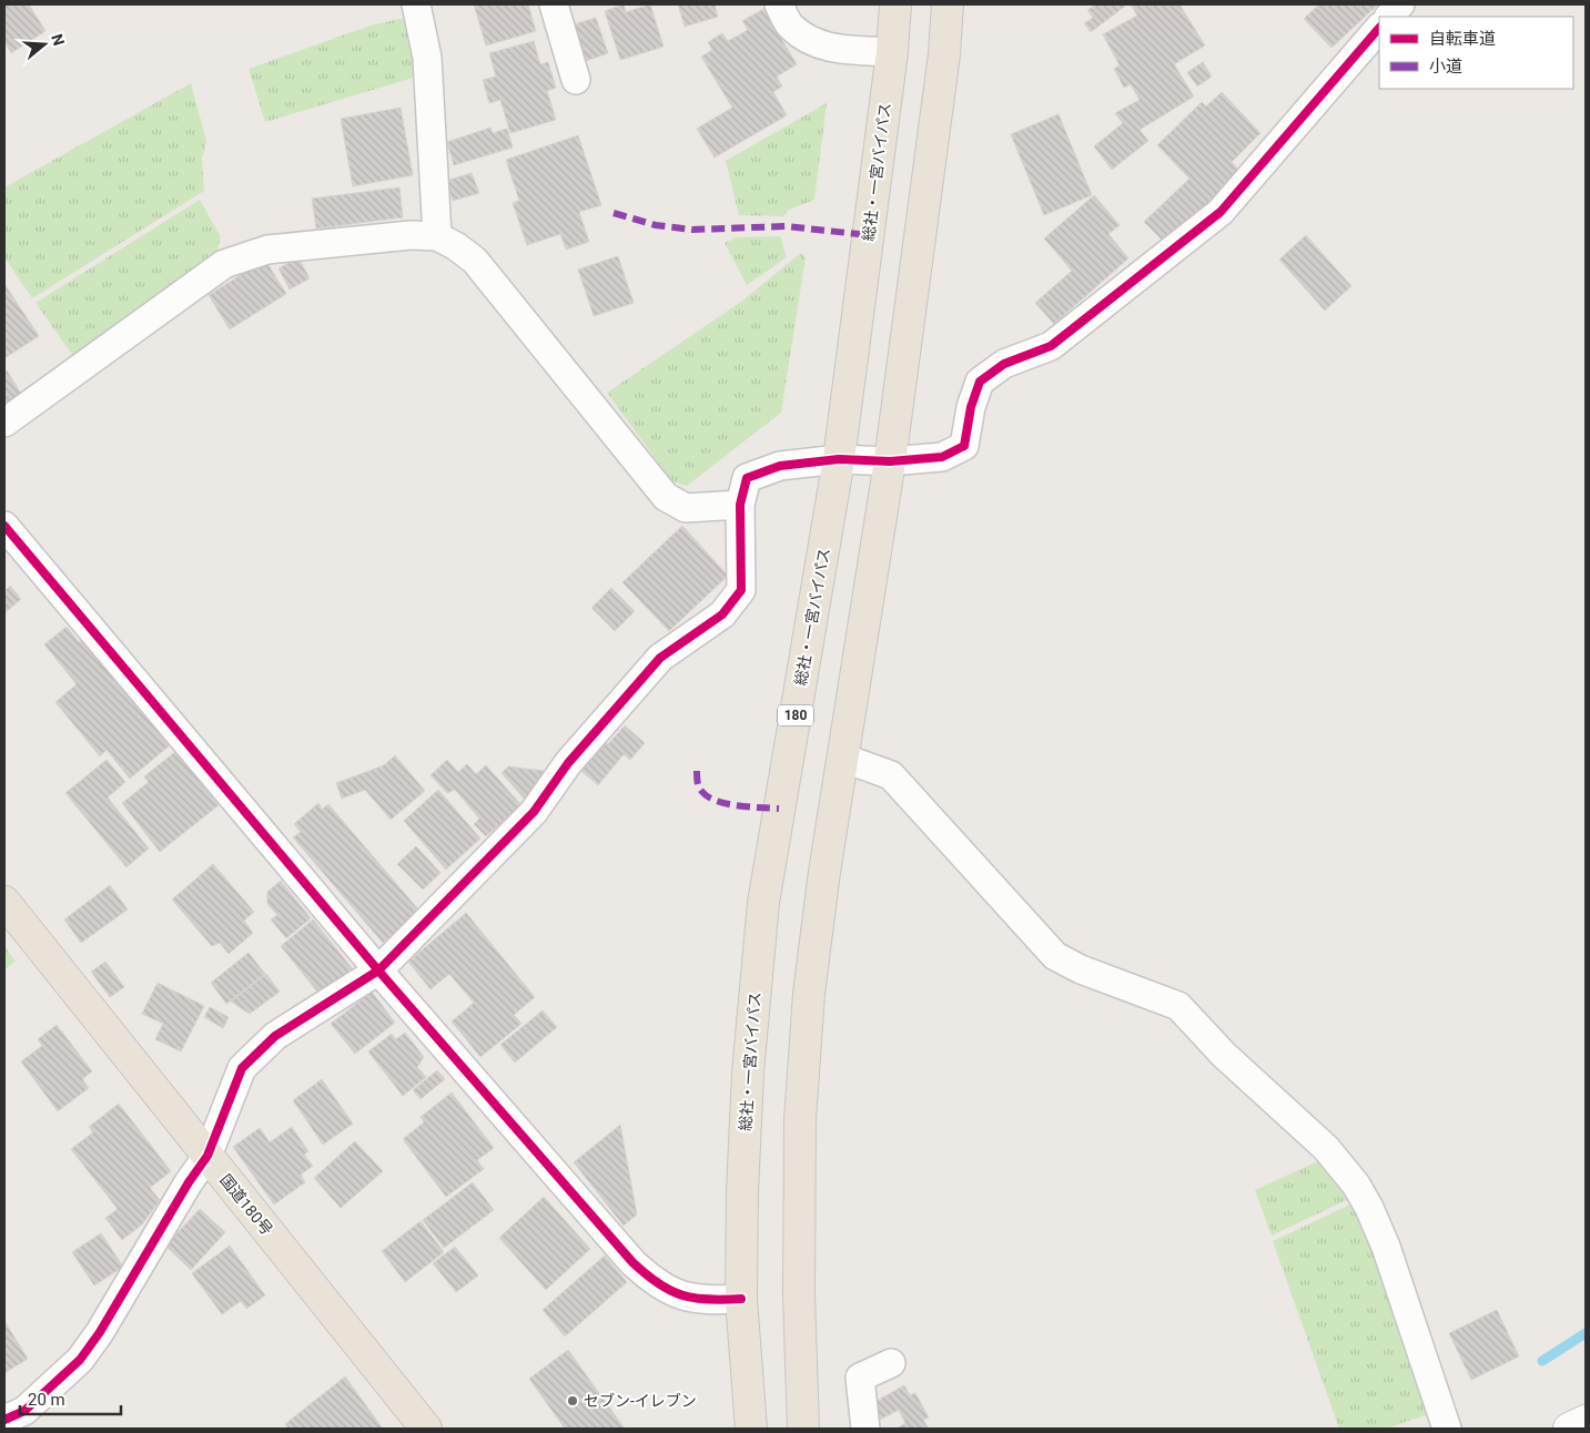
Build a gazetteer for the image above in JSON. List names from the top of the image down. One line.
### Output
{"streets":{"highway":["総社・一宮バイパス","180","国道180号"]},"places":["セブン-イレブン"],"legend":["自転車道","小道"],"scale_bar":"20 m","north":"right"}
